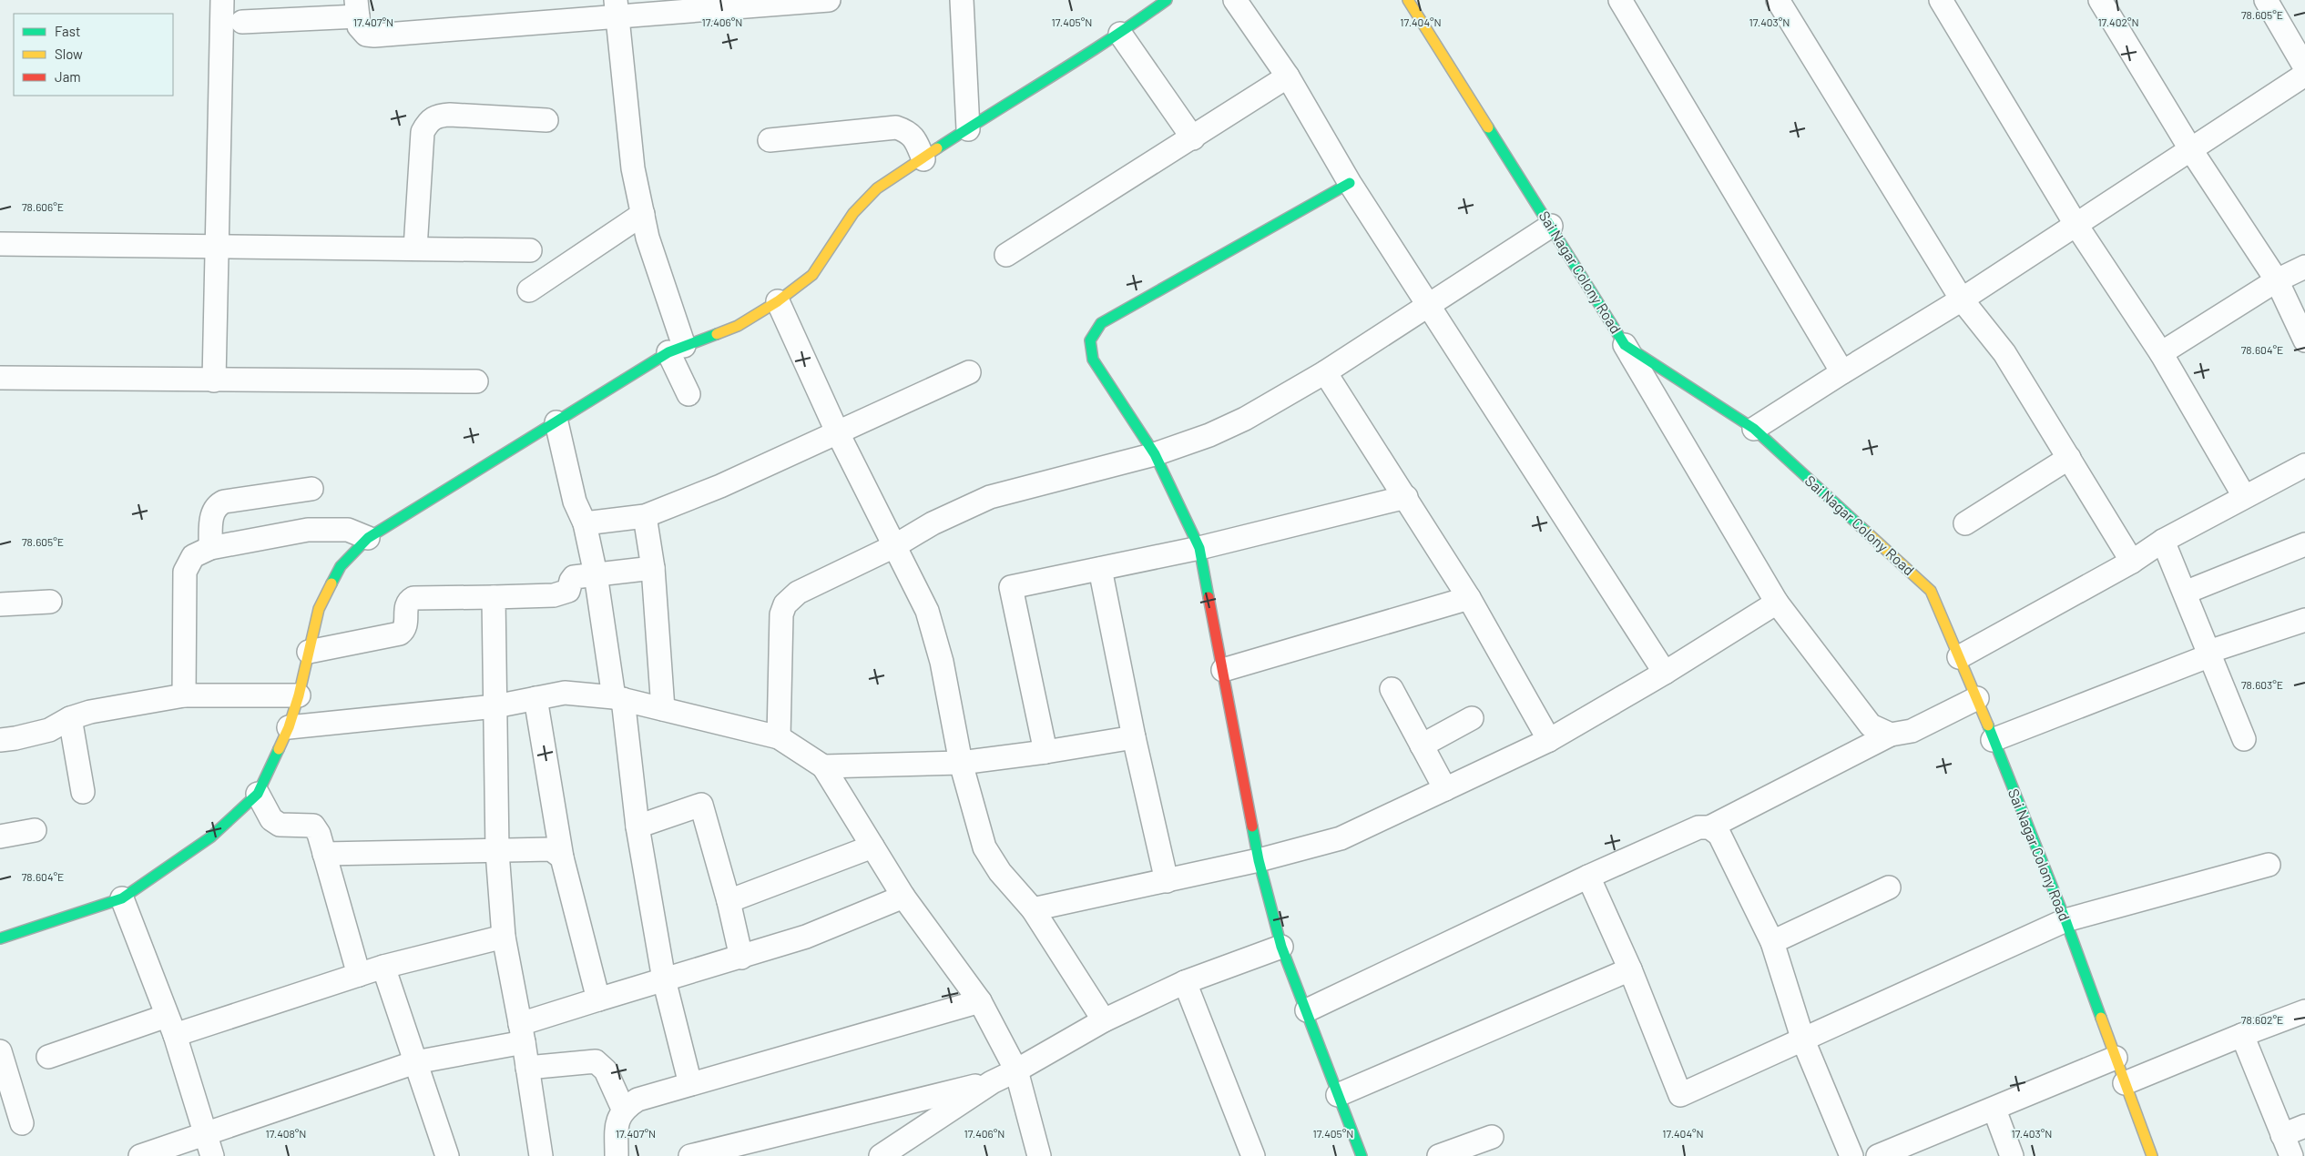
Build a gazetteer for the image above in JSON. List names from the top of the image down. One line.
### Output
{"streets":{"street":["Sai Nagar Colony Road"]},"legend":["Fast","Slow","Jam"],"coordinates":["78.605°E","17.407°N","17.406°N","17.405°N","17.404°N","17.403°N","17.402°N","78.606°E","78.604°E","78.603°E","78.602°E","17.408°N"]}
